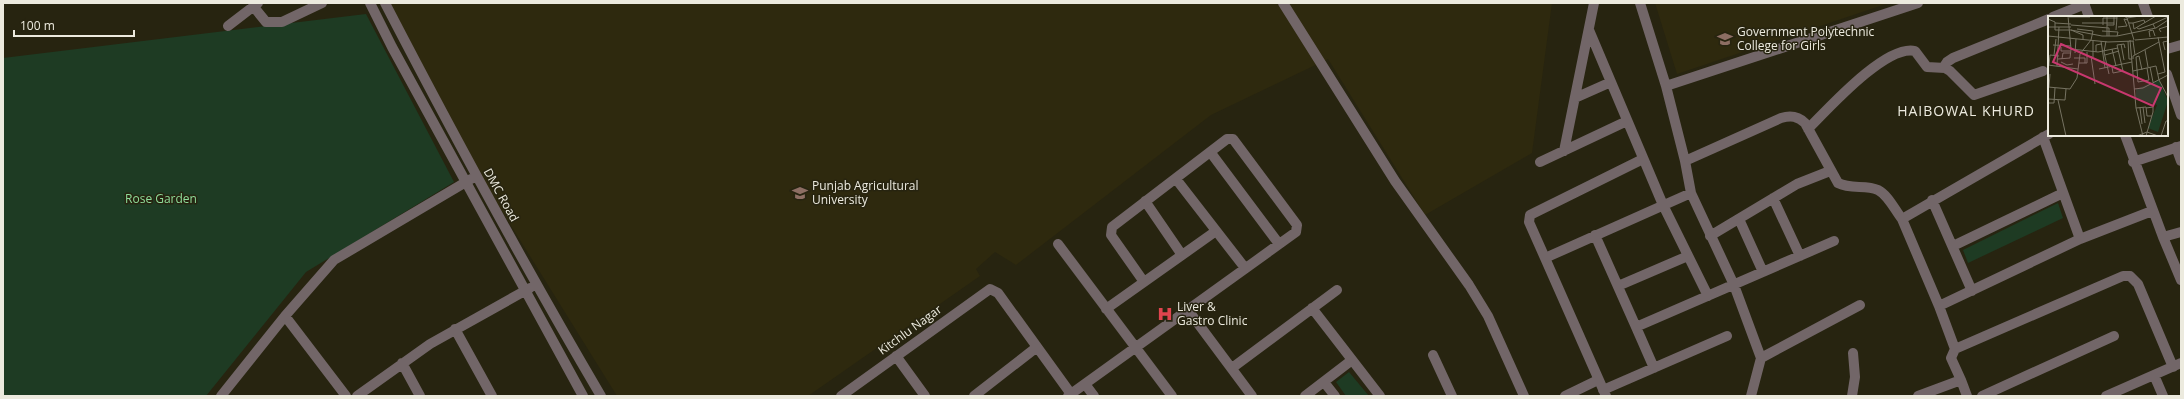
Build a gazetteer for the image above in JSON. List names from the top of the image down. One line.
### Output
{"streets":{"street":["DMC Road","Kitchlu Nagar"]},"districts":["HAIBOWAL KHURD"],"parks":["Rose Garden"],"places":{"school or university":["Government Polytechnic College for Girls","Punjab Agricultural University"],"hospital":["Liver & Gastro Clinic"]},"scale_bar":"100 m"}
